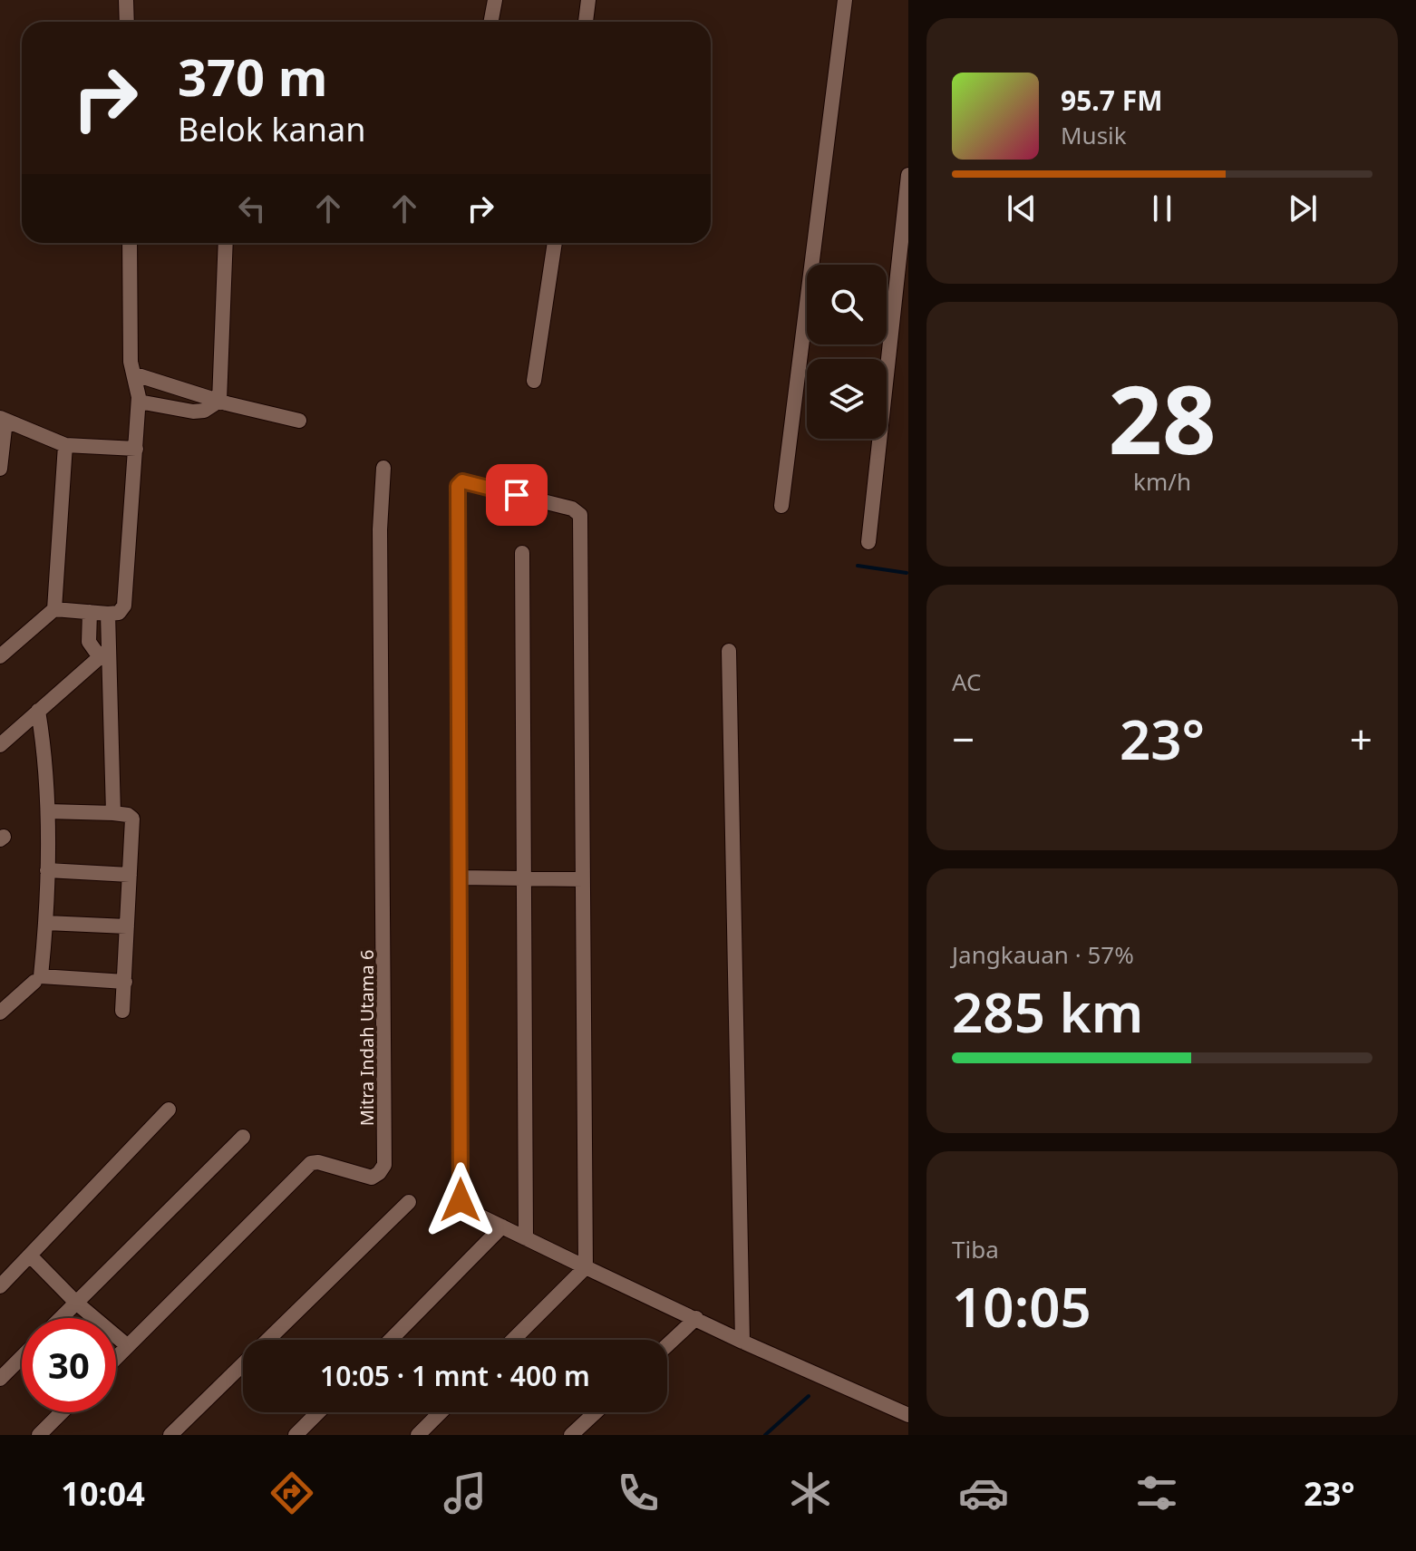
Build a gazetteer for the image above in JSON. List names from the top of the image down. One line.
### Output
{"streets":{"street":["Mitra Indah Utama 6"]},"page":{"turn":["370 m","Belok kanan"],"song":["95.7 FM","Musik"],"tile":[["28","km/h"],"AC",["Jangkauan · 57%","285 km"],["Tiba","10:05"]],"heat":["−","23°","+"],"limit":"30","trip":"10:05 · 1 mnt · 400 m","tabs":["10:04","23°"]}}
